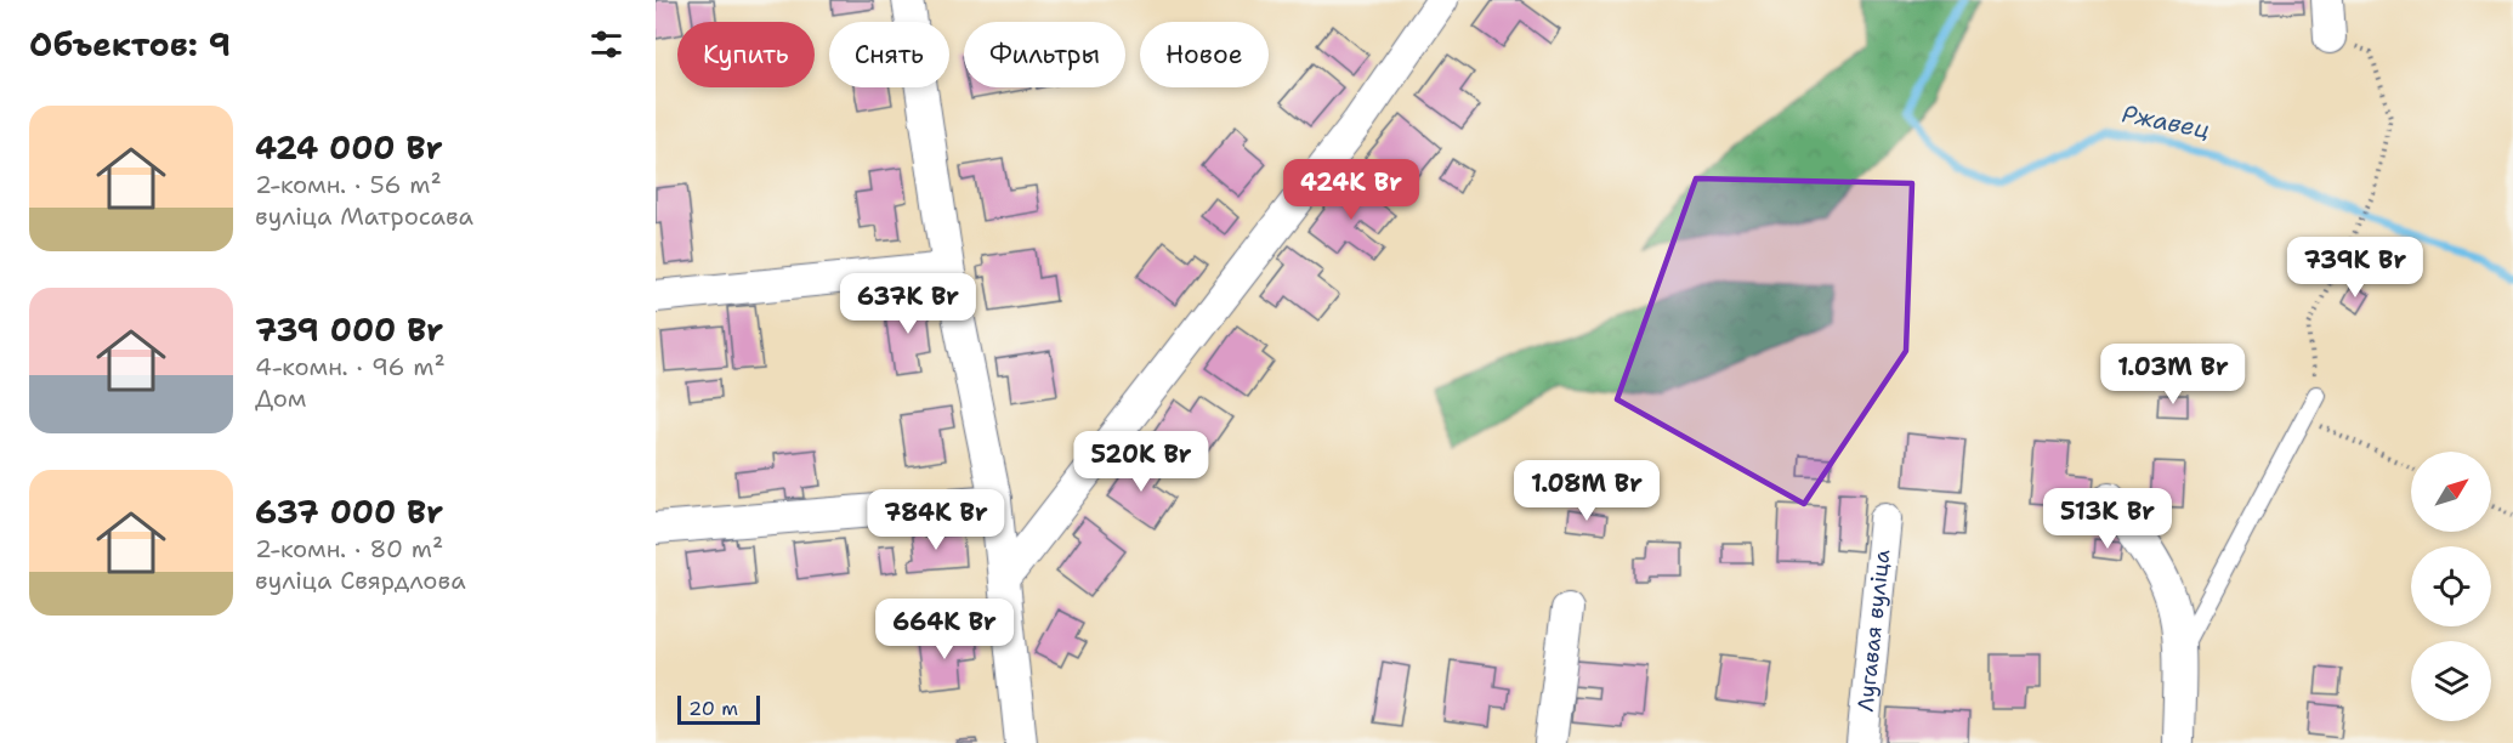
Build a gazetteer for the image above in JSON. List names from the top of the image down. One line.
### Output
{"streets":{"street":["Лугавая вуліца"]},"water":["Ржавец"],"scale_bar":"20 m","north":"top right","page":{"heading":"Объектов: 9","chip":["Купить","Снять","Фильтры","Новое"],"list":[{"name":"424 000 Br","note":"2-комн. · 56 m² · вуліца Матросава"},{"name":"739 000 Br","note":"4-комн. · 96 m² · Дом"},{"name":"637 000 Br","note":"2-комн. · 80 m² · вуліца Свярдлова"}],"price":["424K Br","739K Br","637K Br","1.03M Br","520K Br","1.08M Br","513K Br","784K Br","664K Br"],"scale":"20 m"}}
